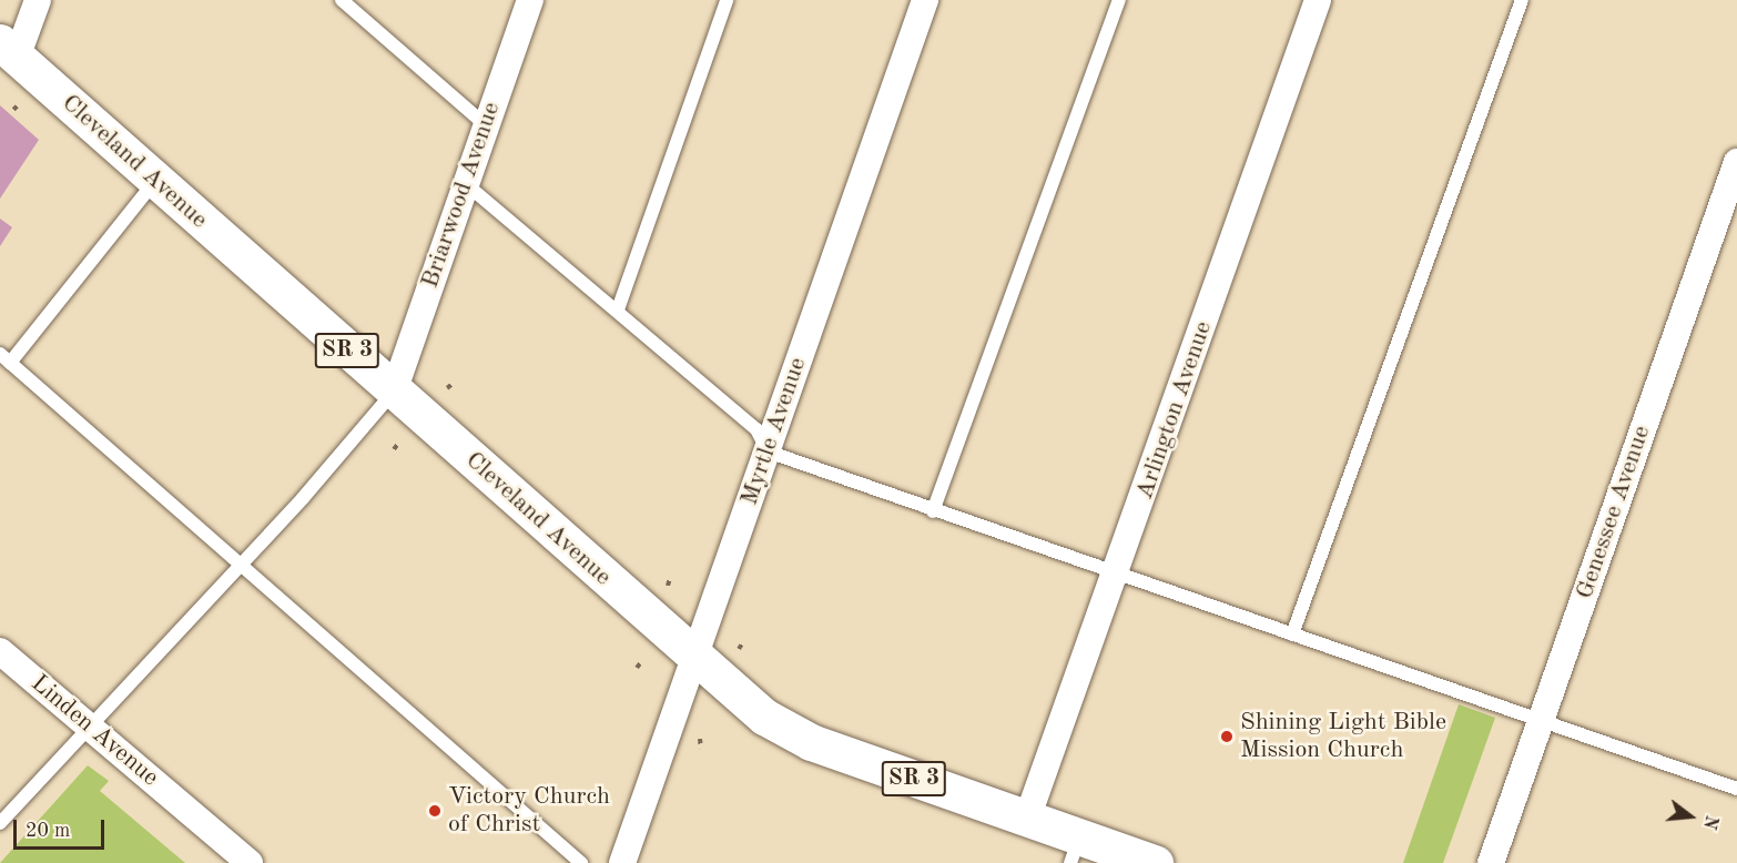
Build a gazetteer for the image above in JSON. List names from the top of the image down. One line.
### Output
{"streets":{"main road":["Cleveland Avenue","SR 3"],"street":["Briarwood Avenue","Arlington Avenue","Myrtle Avenue","Genessee Avenue","Linden Avenue"]},"crossings":[["Cleveland Avenue","Briarwood Avenue"],["Cleveland Avenue","Arlington Avenue"],["Cleveland Avenue","Myrtle Avenue"]],"places":["Shining Light Bible Mission Church","Victory Church of Christ"],"scale_bar":"20 m","north":"right"}
